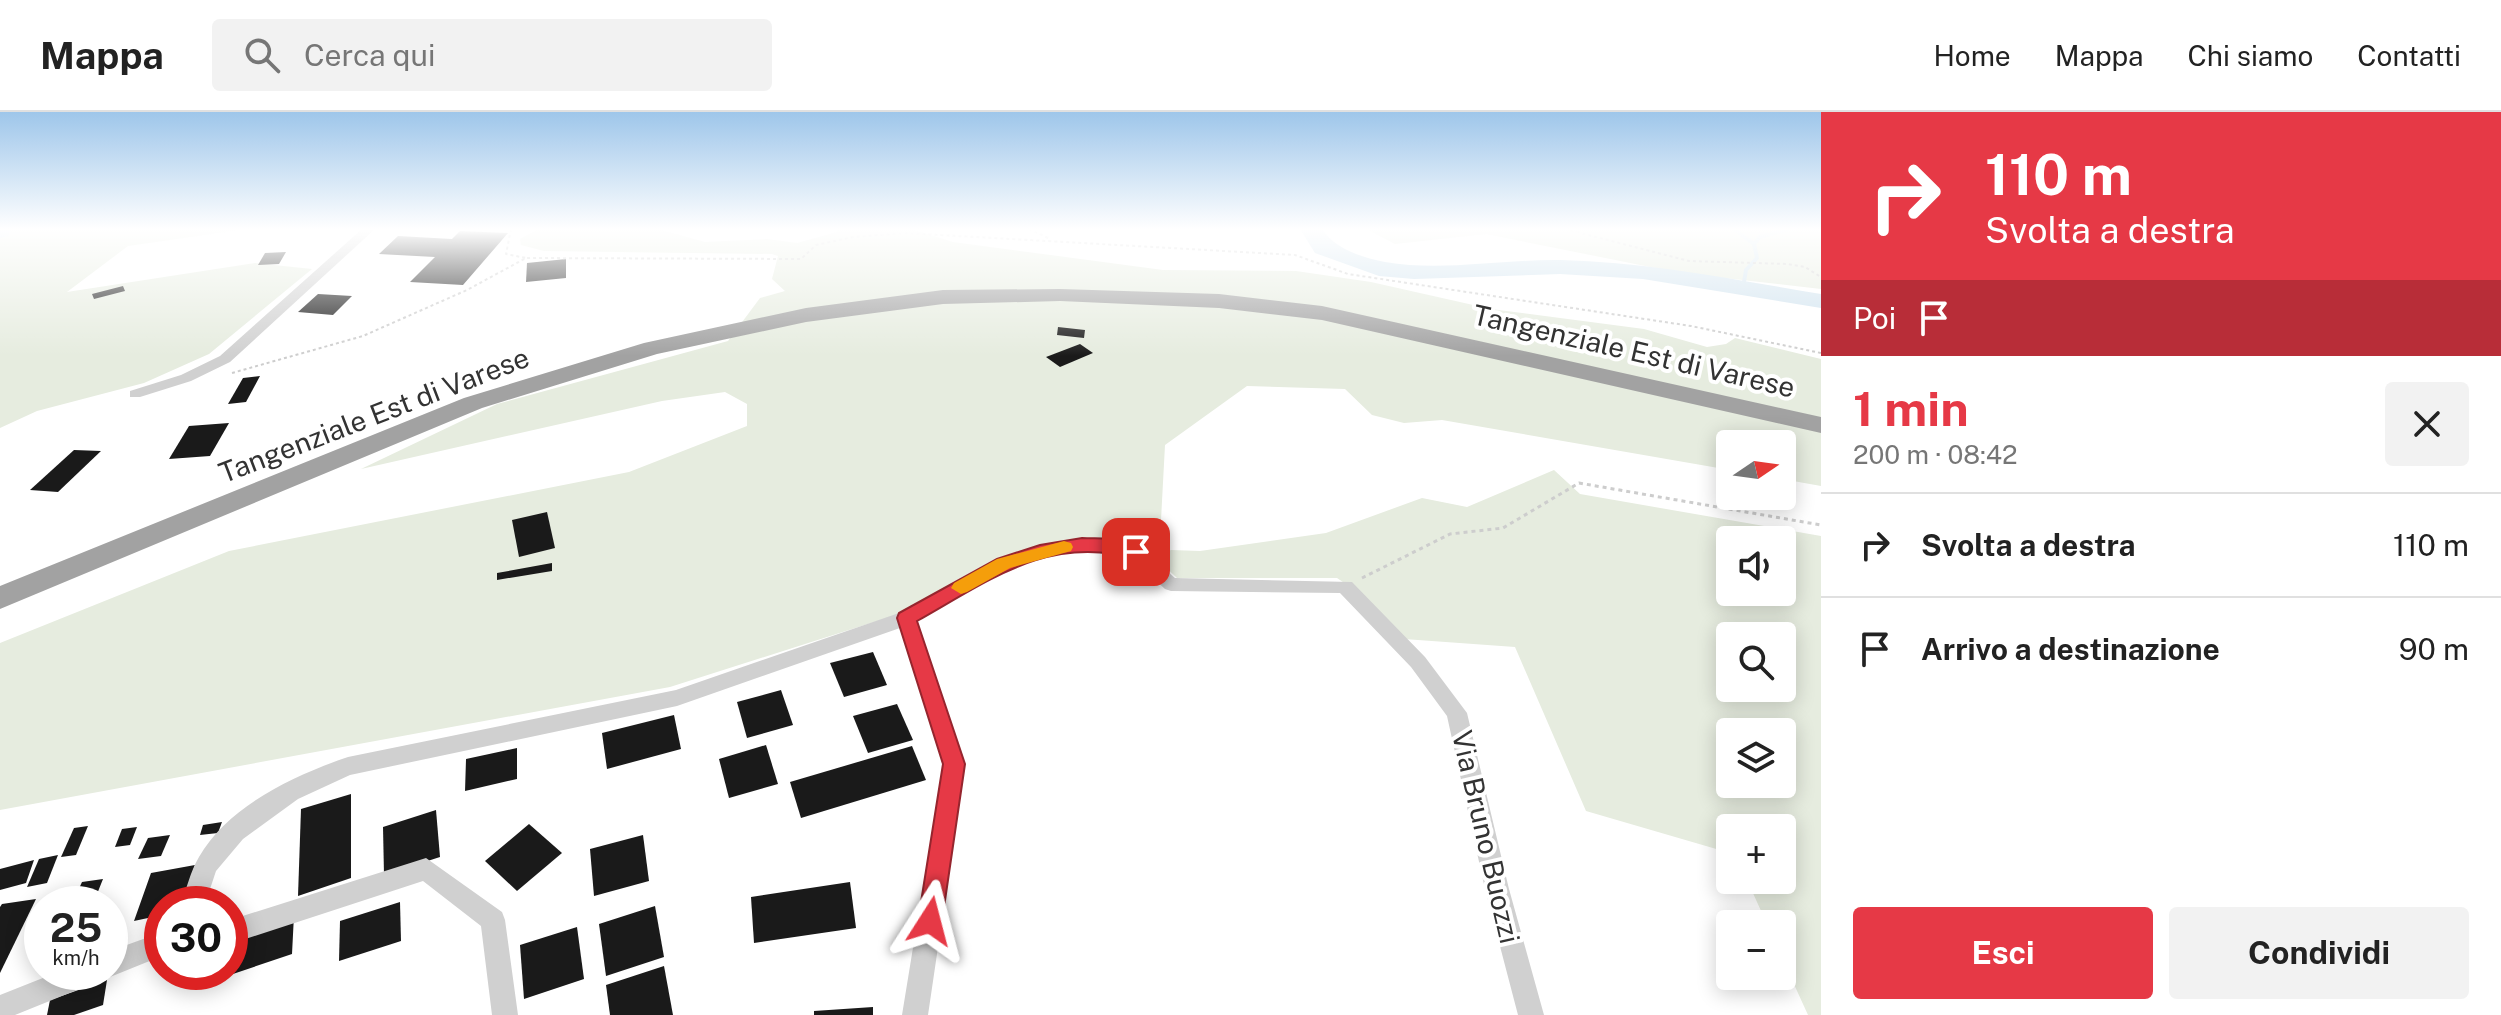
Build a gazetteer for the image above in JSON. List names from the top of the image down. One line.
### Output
{"streets":{"highway":["Tangenziale Est di Varese"],"street":["Via Bruno Buozzi"]},"north":"right","page":{"header":"Mappa","search":"Cerca qui","nav":["Home","Mappa","Chi siamo","Contatti"],"turn":["110 m","Svolta a destra"],"then":"Poi","heading":["1 min","200 m · 08:42"],"map_buttons":["+","−"],"list":[{"name":"Svolta a destra","value":"110 m"},{"name":"Arrivo a destinazione","value":"90 m"}],"speed":"25 km/h","limit":"30","buttons":["Esci","Condividi"]}}
